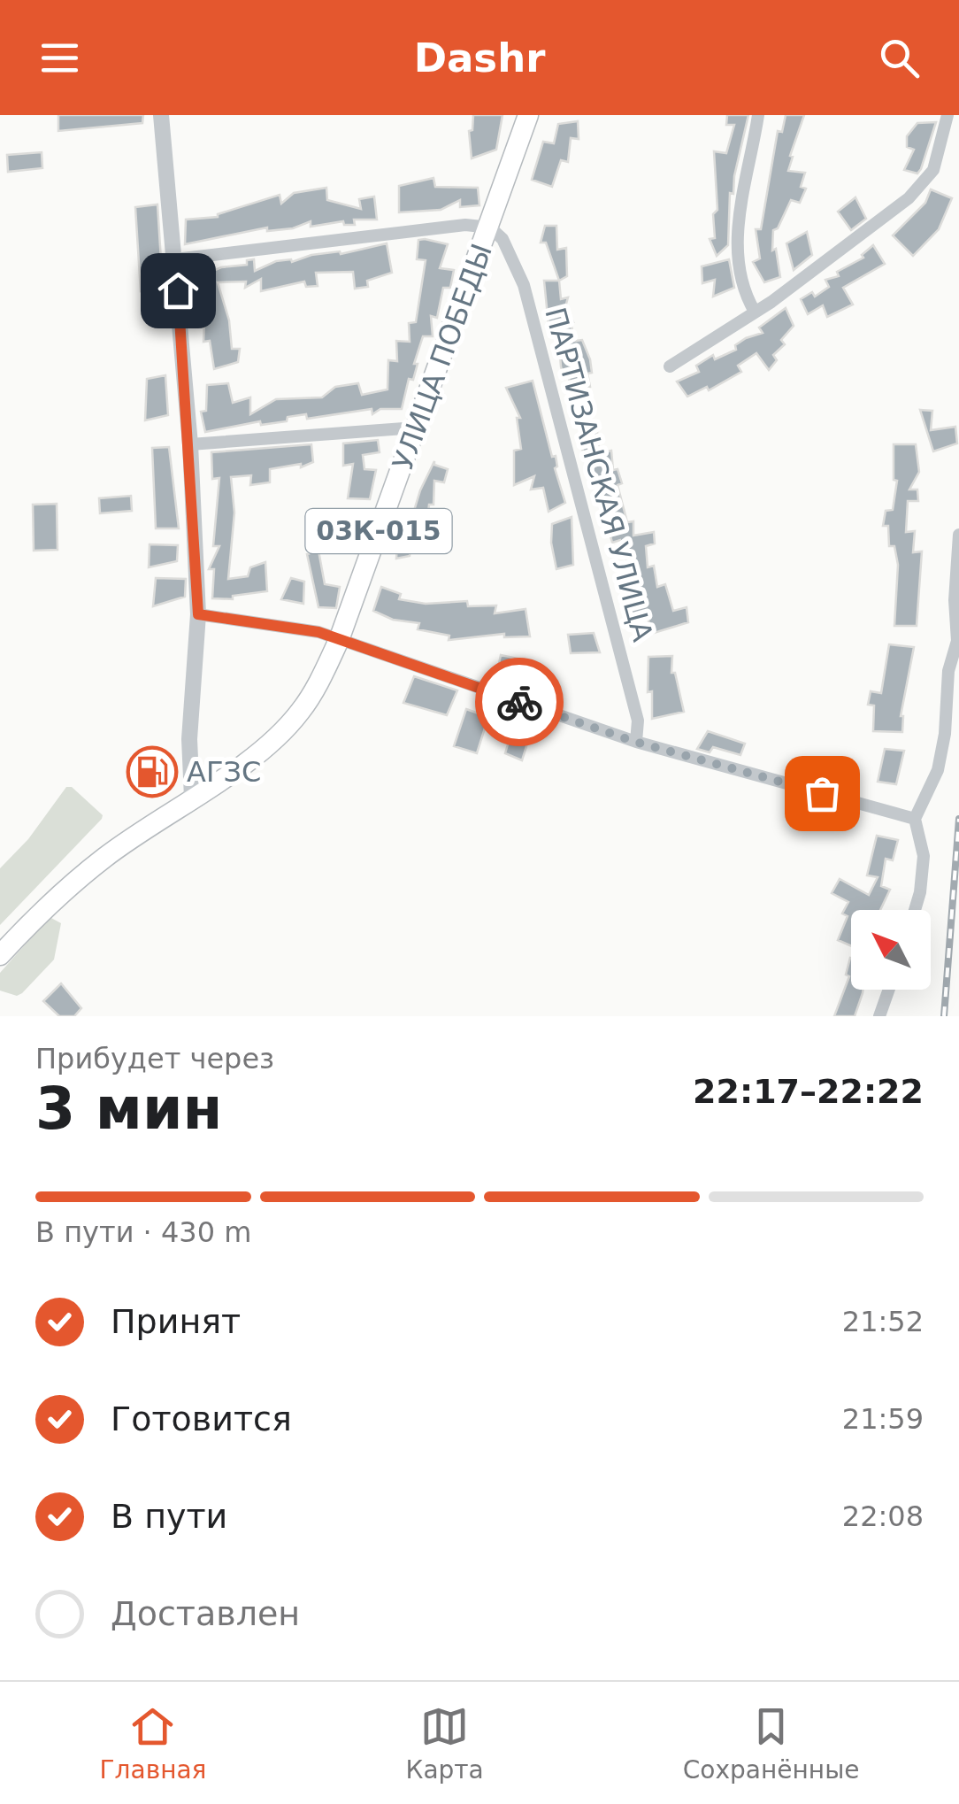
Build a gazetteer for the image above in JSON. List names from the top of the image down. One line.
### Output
{"streets":{"main road":["УЛИЦА ПОБЕДЫ","03К-015"],"street":["ПАРТИЗАНСКАЯ УЛИЦА"]},"crossings":[["УЛИЦА ПОБЕДЫ","ПАРТИЗАНСКАЯ УЛИЦА"]],"places":{"fuel station":["АГЗС"]},"north":"top left","page":{"header":"Dashr","heading":["3 мин","Прибудет через","22:17–22:22"],"bar":"В пути · 430 m","list":[["Принят","21:52"],["Готовится","21:59"],["В пути","22:08"],"Доставлен"],"tabs":["Главная","Карта","Сохранённые"]}}
